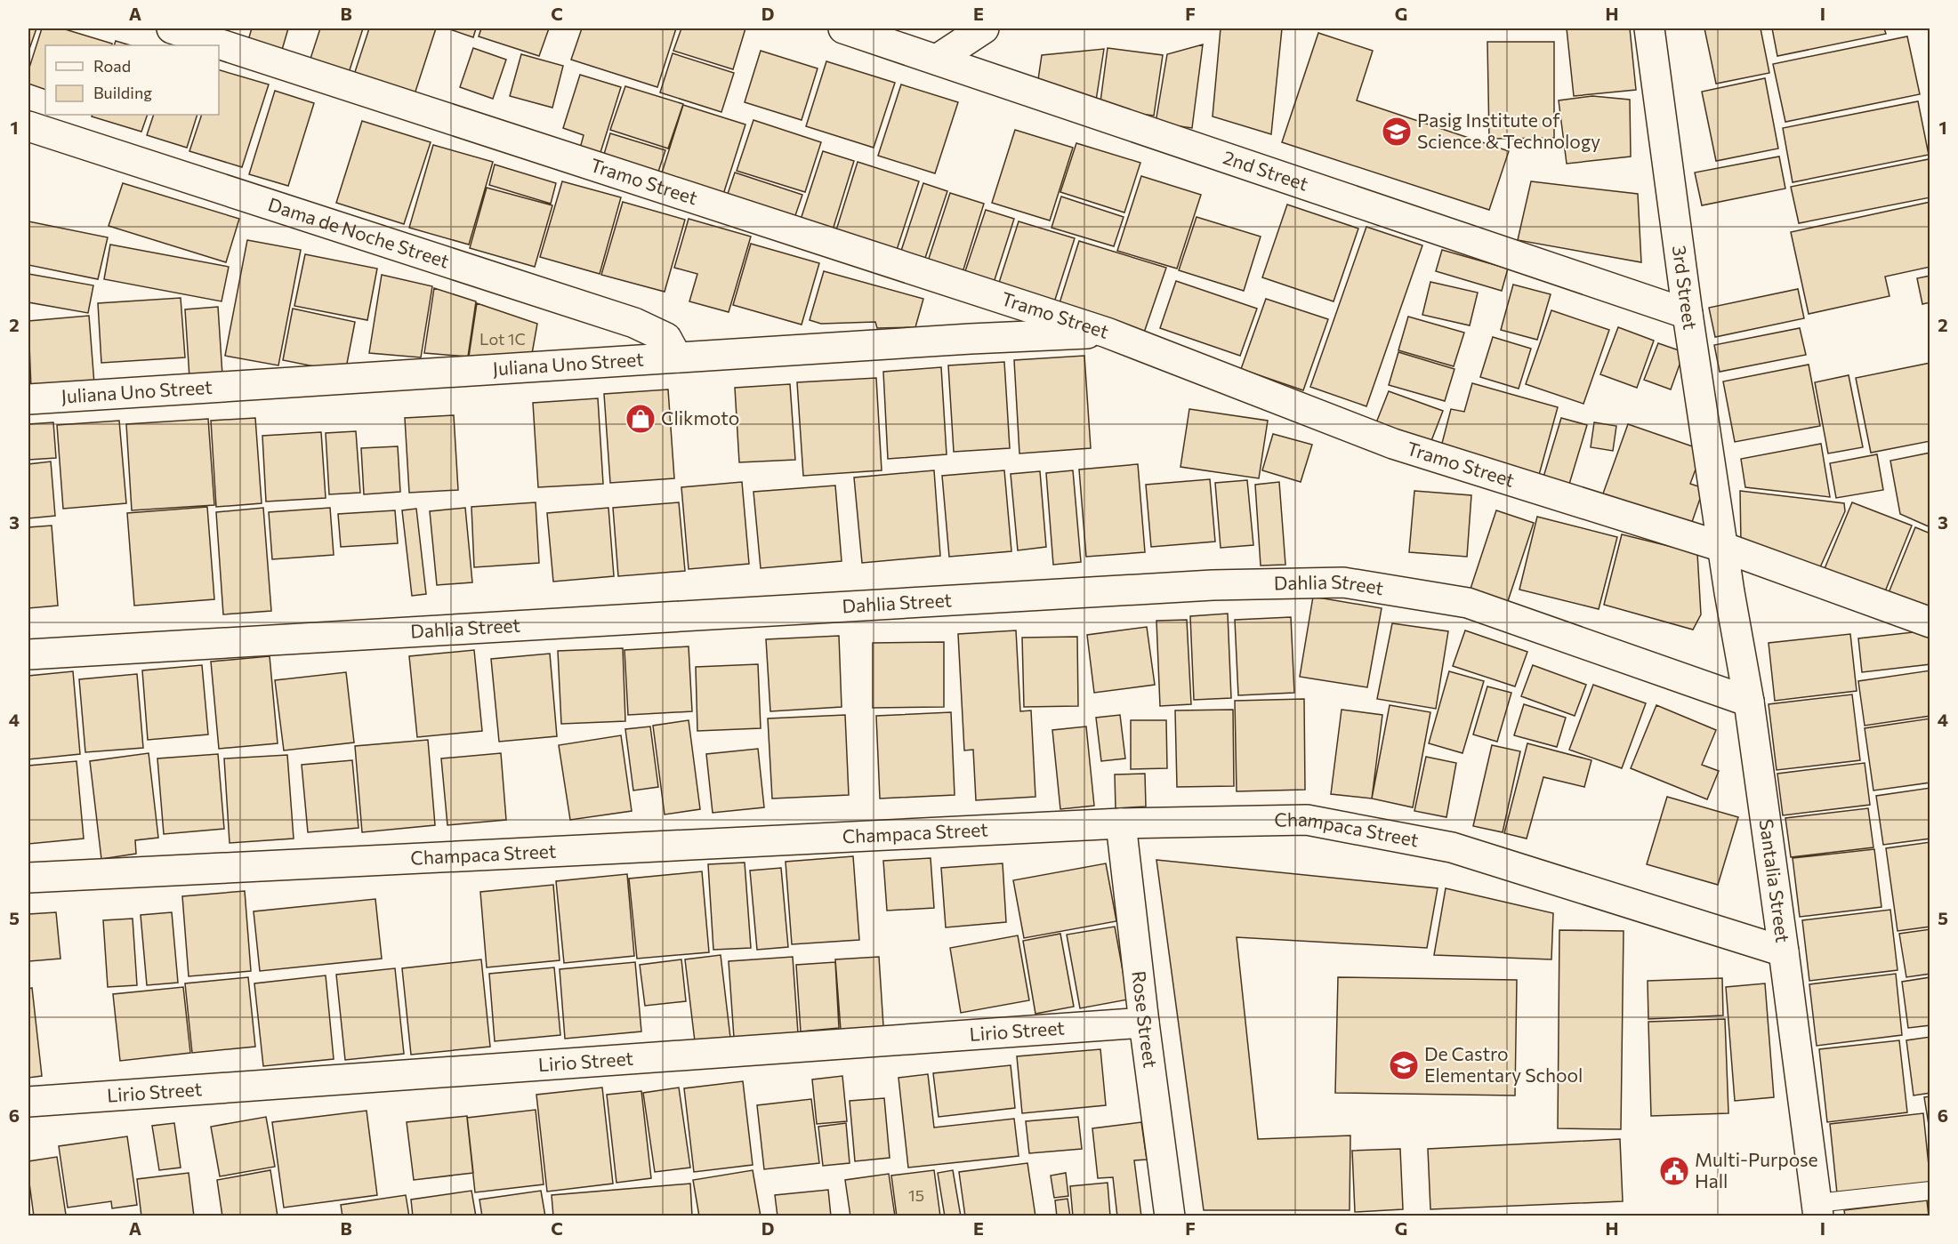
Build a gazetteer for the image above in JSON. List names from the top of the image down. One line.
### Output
{"streets":{"street":["2nd Street","Tramo Street","Dama de Noche Street","3rd Street","Juliana Uno Street","Dahlia Street","Champaca Street","Santalia Street","Rose Street","Lirio Street"]},"crossings":[["2nd Street","3rd Street"],["Tramo Street","3rd Street"],["Tramo Street","Juliana Uno Street"],["Tramo Street","Santalia Street"],["Dama de Noche Street","Juliana Uno Street"],["3rd Street","Santalia Street"],["Dahlia Street","Santalia Street"],["Champaca Street","Santalia Street"],["Champaca Street","Rose Street"],["Rose Street","Lirio Street"]],"places":{"school or university":["Pasig Institute of Science & Technology","De Castro Elementary School"],"shop":["Clikmoto"],"public building":["Multi-Purpose Hall"]},"house_numbers":["Lot 1C","15"],"legend":["Road","Building"],"grid":{"columns":["A","B","C","D","E","F","G","H","I"],"rows":["1","2","3","4","5","6"]}}
